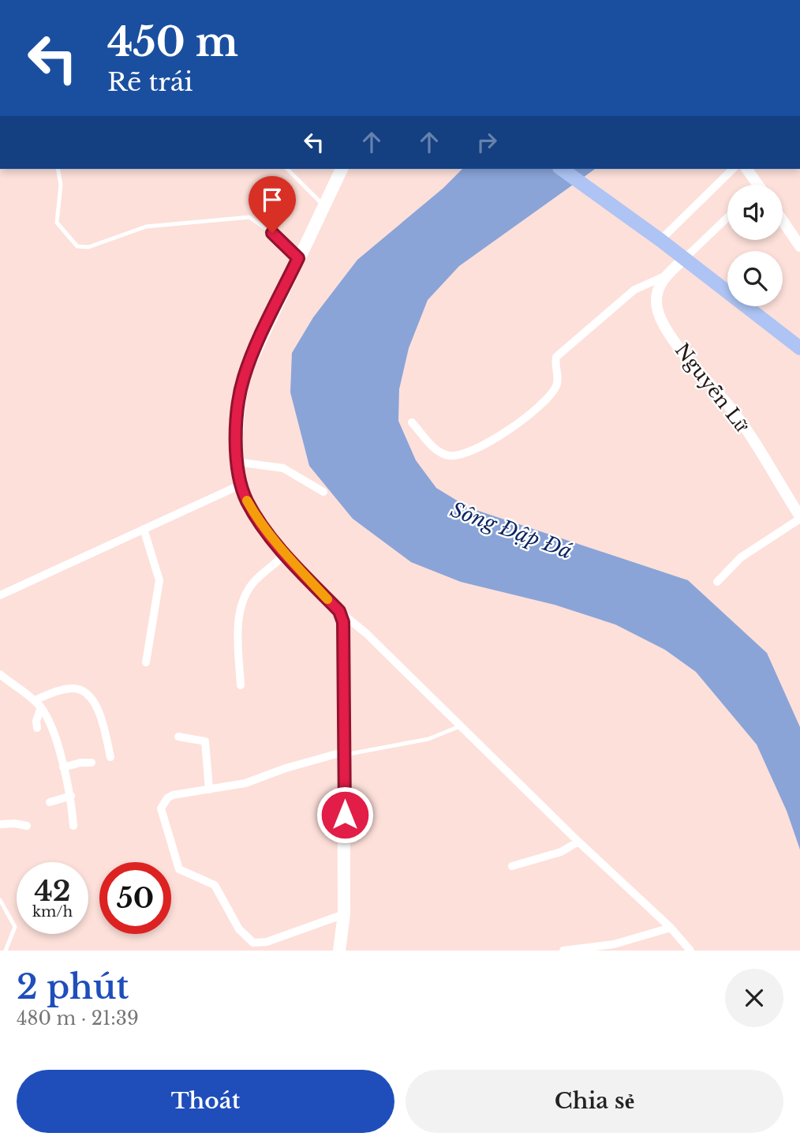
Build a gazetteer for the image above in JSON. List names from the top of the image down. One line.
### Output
{"streets":{"street":["Nguyễn Lữ"]},"water":["Sông Đập Đá"],"page":{"turn":["450 m","Rẽ trái"],"speed":"42 km/h","limit":"50","heading":["2 phút","480 m · 21:39"],"buttons":["Thoát","Chia sẻ"]}}
